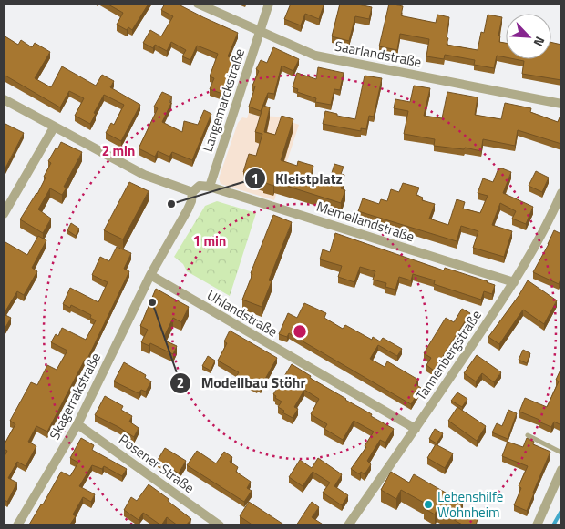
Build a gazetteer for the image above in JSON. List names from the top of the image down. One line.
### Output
{"streets":{"street":["Saarlandstraße","Langemarckstraße","Memellandstraße","Uhlandstraße","Tannenbergstraße","Skagerrakstraße","Posener Straße"]},"crossings":[["Saarlandstraße","Langemarckstraße"],["Langemarckstraße","Memellandstraße"],["Memellandstraße","Tannenbergstraße"],["Uhlandstraße","Tannenbergstraße"],["Uhlandstraße","Skagerrakstraße"],["Skagerrakstraße","Posener Straße"]],"places":["Kleistplatz","Modellbau Stöhr","Lebenshilfe Wohnheim"],"north":"bottom right","rings":["2 min","1 min"]}
